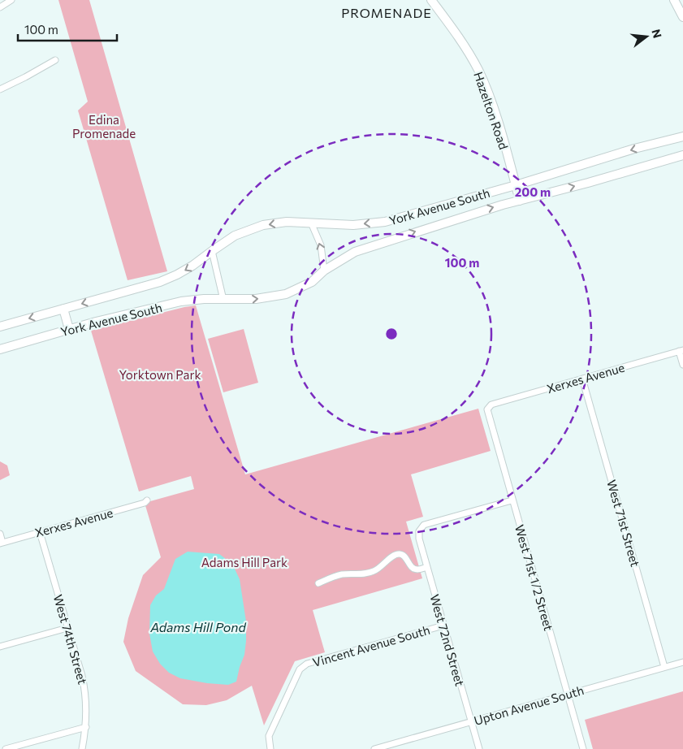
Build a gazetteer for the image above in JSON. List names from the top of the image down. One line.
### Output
{"streets":{"street":["Hazelton Road","York Avenue South","Xerxes Avenue","West 71st Street","West 71st 1/2 Street","West 74th Street","West 72nd Street","Vincent Avenue South","Upton Avenue South"]},"crossings":[["Hazelton Road","York Avenue South"],["Xerxes Avenue","West 71st Street"],["Xerxes Avenue","West 71st 1/2 Street"],["Xerxes Avenue","West 74th Street"],["West 71st Street","Upton Avenue South"],["West 71st 1/2 Street","West 72nd Street"],["West 71st 1/2 Street","Upton Avenue South"],["West 72nd Street","Vincent Avenue South"],["West 72nd Street","Upton Avenue South"]],"districts":["PROMENADE"],"water":["Adams Hill Pond"],"parks":["Edina Promenade","Yorktown Park","Adams Hill Park"],"scale_bar":"100 m","north":"right","rings":["200 m","100 m"]}
